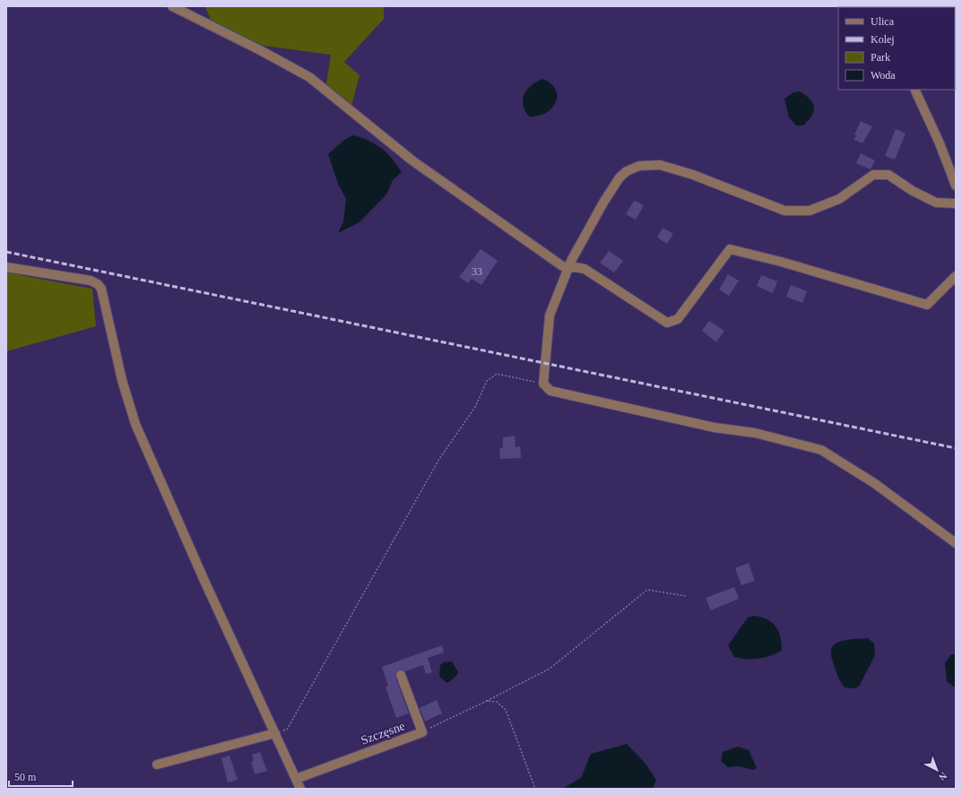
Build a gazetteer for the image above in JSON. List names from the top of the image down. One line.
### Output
{"streets":{"street":["Szczęsne"]},"house_numbers":["33"],"legend":["Ulica","Kolej","Park","Woda"],"scale_bar":"50 m","north":"bottom right"}
